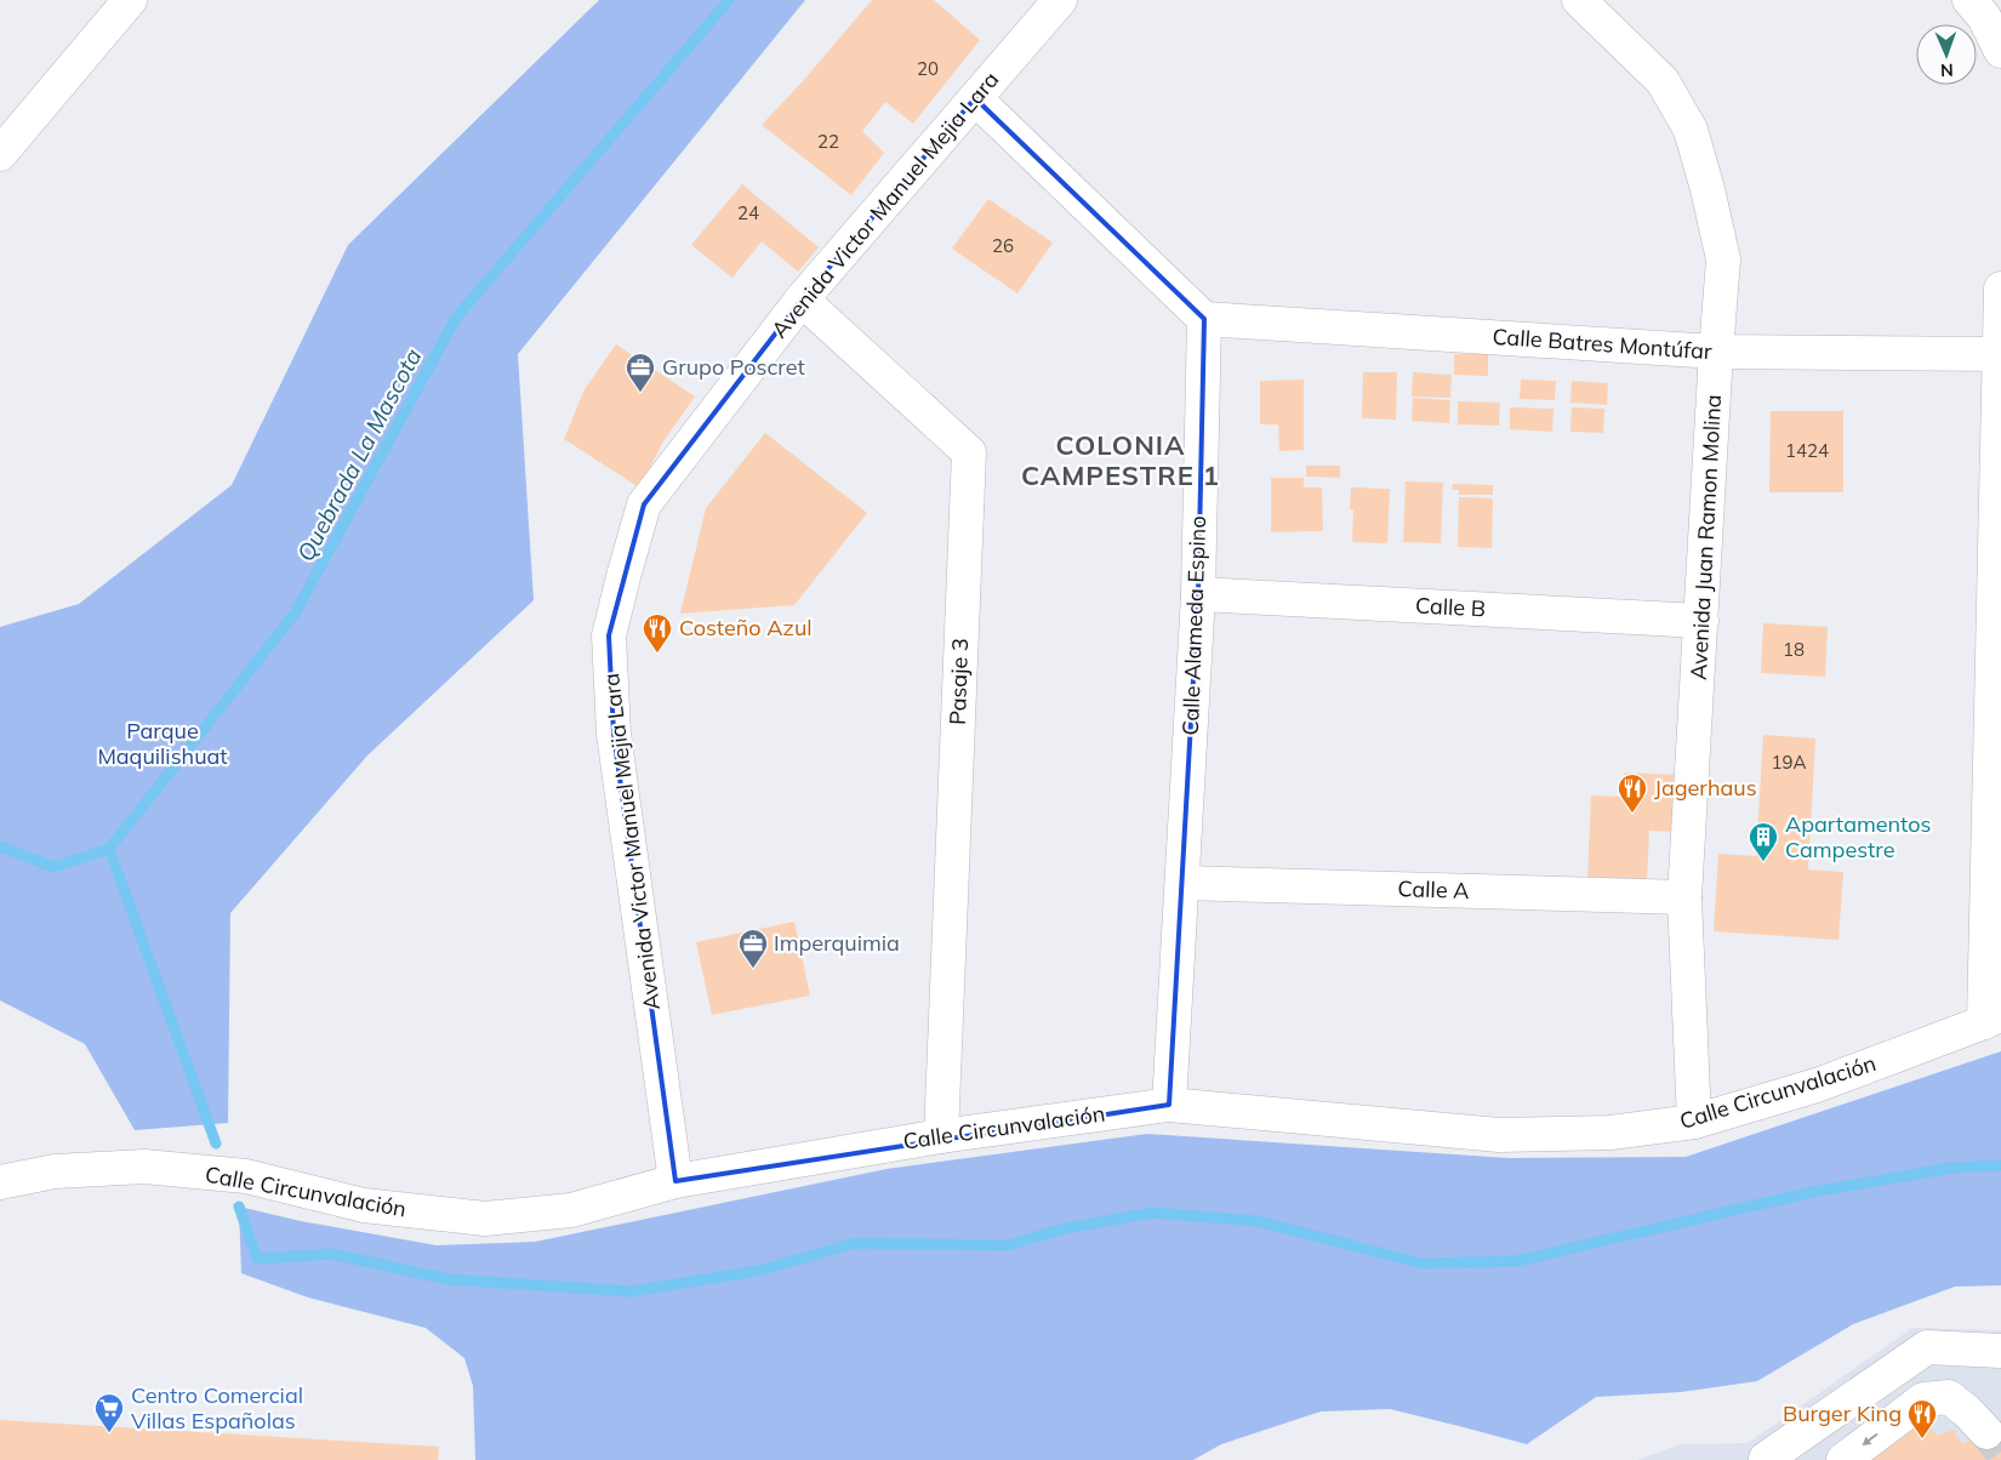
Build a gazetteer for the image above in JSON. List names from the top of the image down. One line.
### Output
{"streets":{"street":["Avenida Victor Manuel Mejia Lara","Calle Batres Montúfar","Avenida Juan Ramon Molina","Calle B","Calle Alameda Espino","Pasaje 3","Calle A","Calle Circunvalación"]},"crossings":[["Avenida Victor Manuel Mejia Lara","Pasaje 3"],["Avenida Victor Manuel Mejia Lara","Calle Circunvalación"],["Calle Batres Montúfar","Avenida Juan Ramon Molina"],["Calle Batres Montúfar","Calle Alameda Espino"],["Avenida Juan Ramon Molina","Calle B"],["Avenida Juan Ramon Molina","Calle A"],["Avenida Juan Ramon Molina","Calle Circunvalación"],["Calle B","Calle Alameda Espino"],["Calle Alameda Espino","Calle A"],["Calle Alameda Espino","Calle Circunvalación"],["Pasaje 3","Calle Circunvalación"]],"districts":["COLONIA CAMPESTRE 1"],"water":["Quebrada La Mascota"],"parks":["Parque Maquilishuat"],"places":{"office":["Grupo Poscret","Imperquimia"],"restaurant":["Costeño Azul","Jagerhaus","Burger King"],"building":["Apartamentos Campestre"],"supermarket":["Centro Comercial Villas Españolas"]},"house_numbers":["20","22","24","26","1424","18","19A"],"north":"bottom"}
